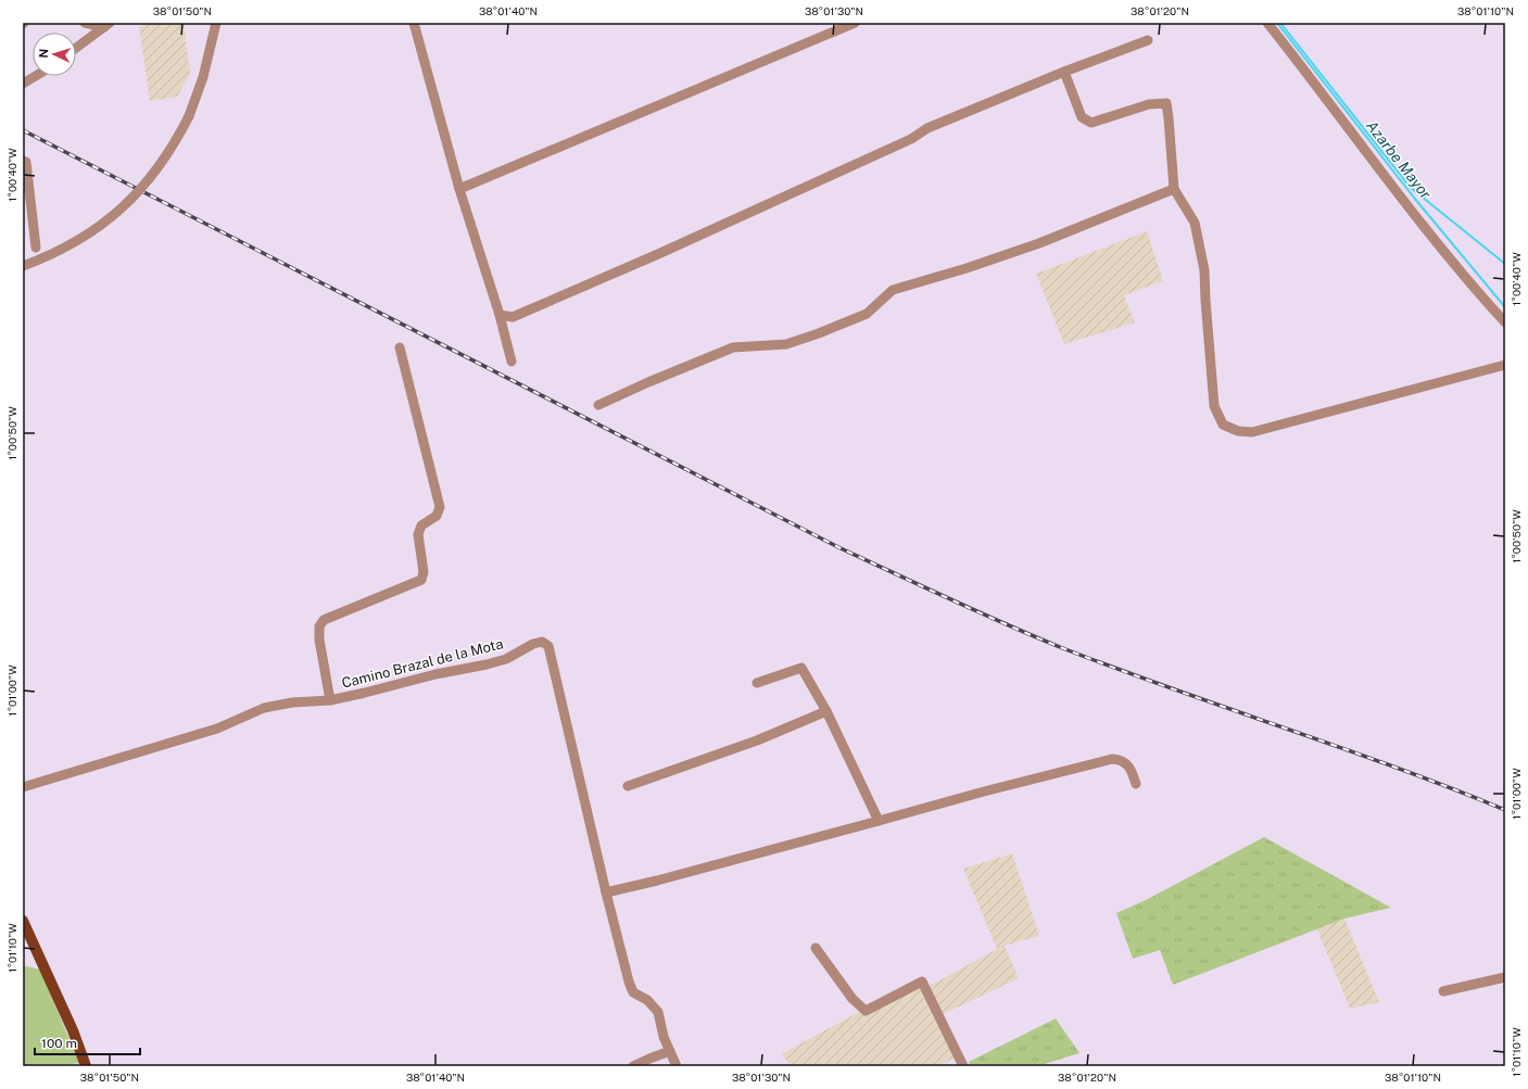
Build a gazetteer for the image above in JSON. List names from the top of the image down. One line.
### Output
{"streets":{"street":["Camino Brazal de la Mota"]},"water":["Azarbe Mayor"],"scale_bar":"100 m","north":"left","coordinates":["38°01'50\"N","38°01'40\"N","38°01'30\"N","38°01'20\"N","38°01'10\"N","1°00'40\"W","1°00'50\"W","1°01'00\"W","1°01'10\"W"]}
